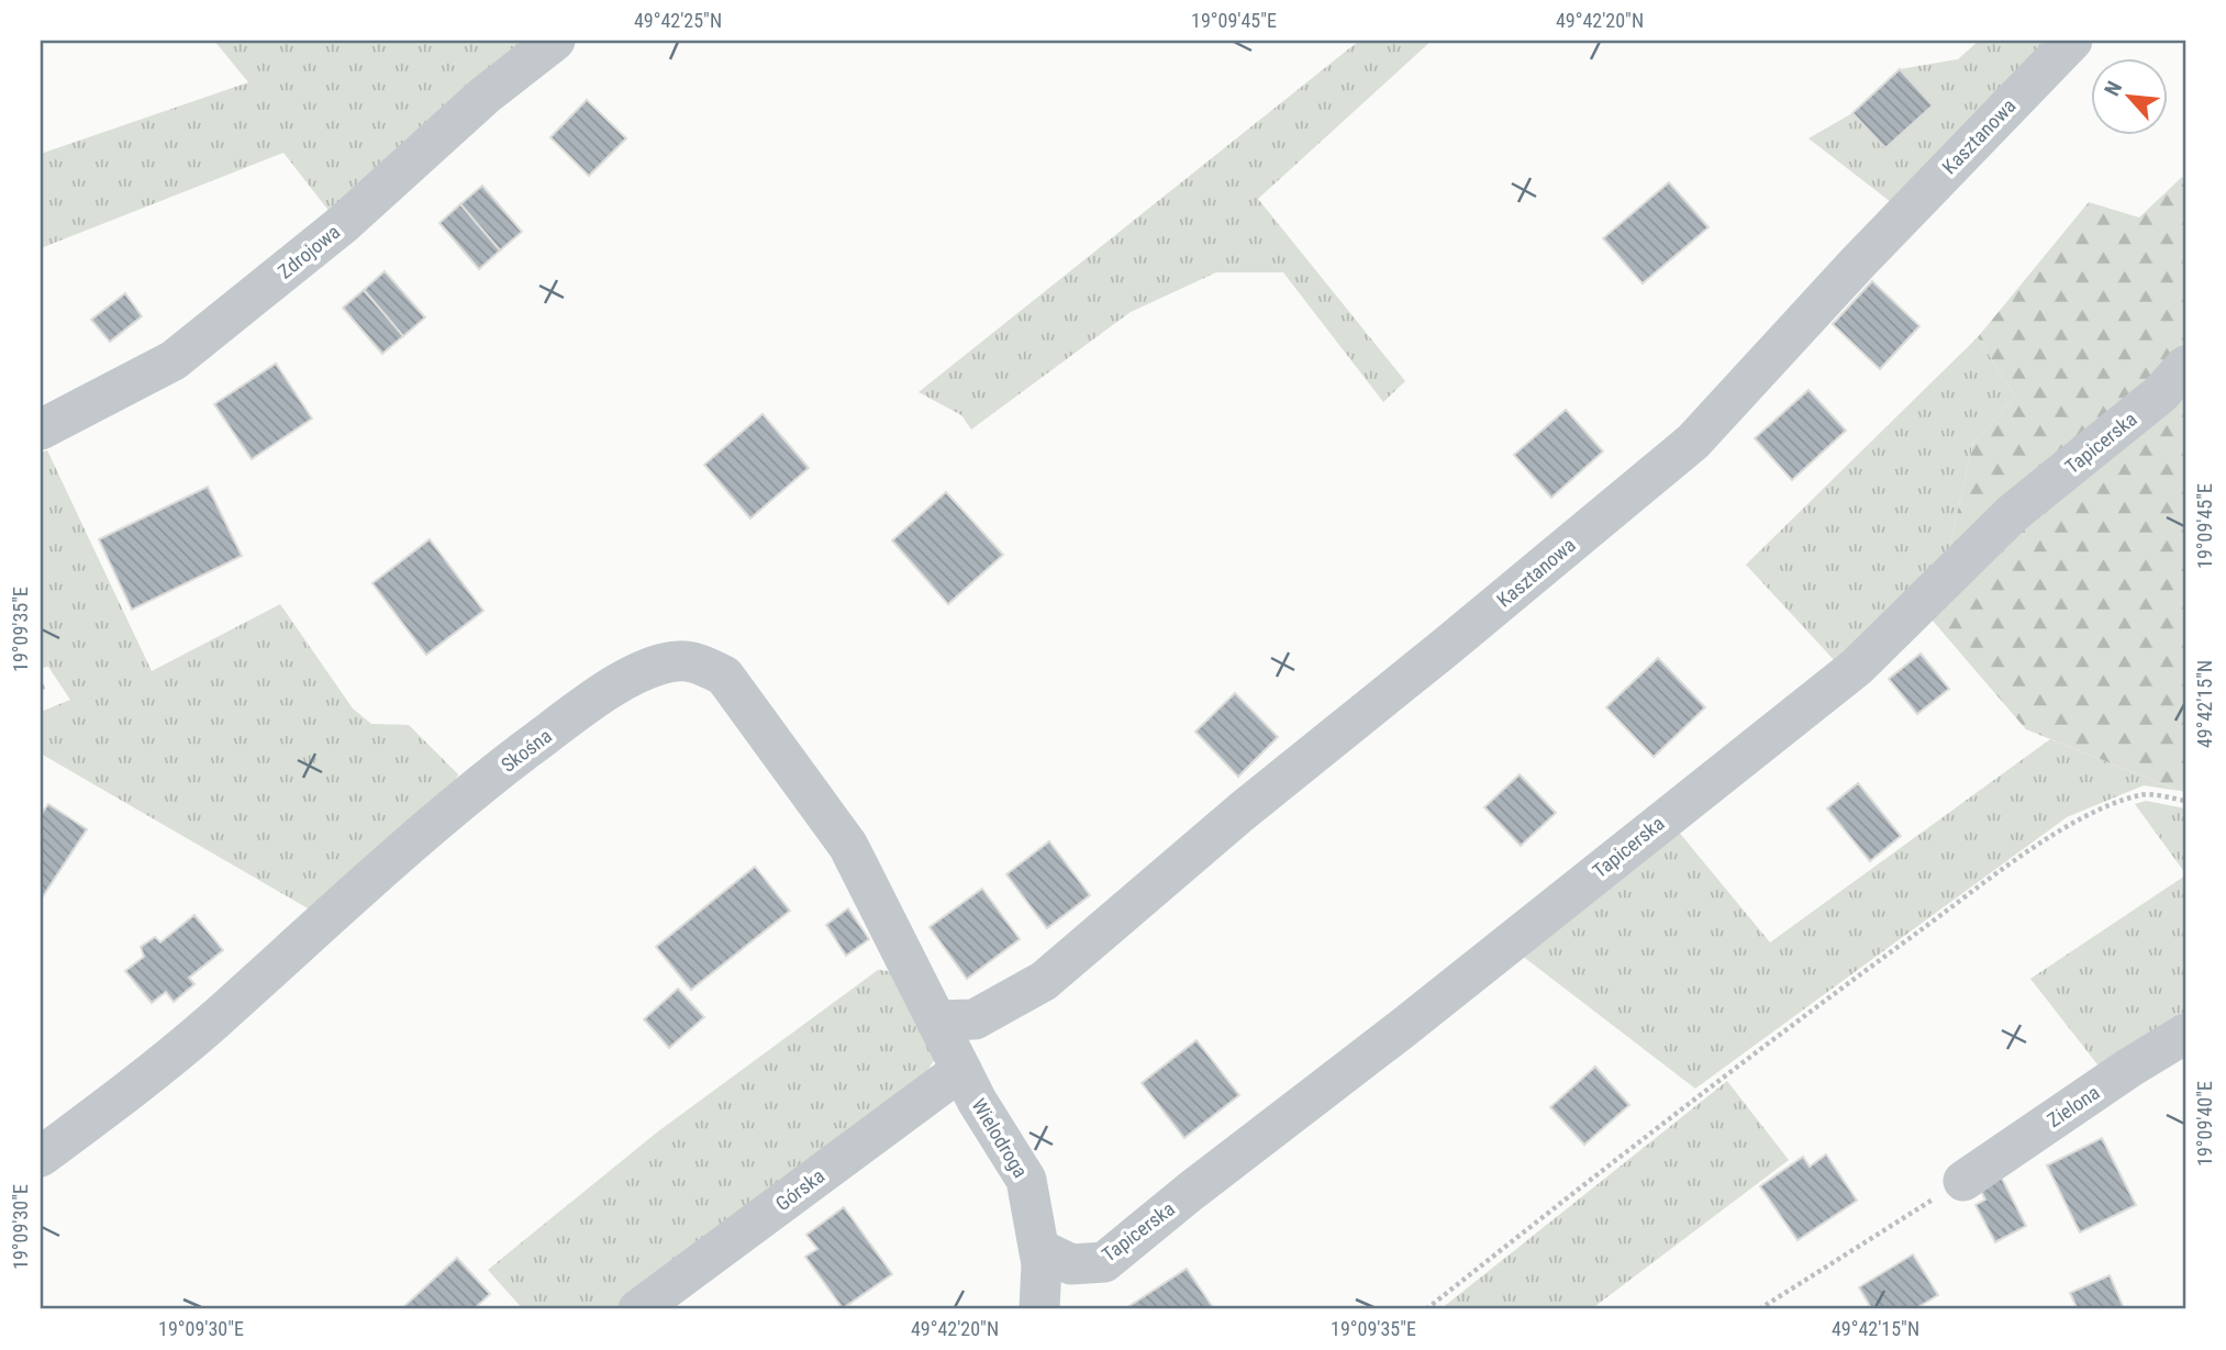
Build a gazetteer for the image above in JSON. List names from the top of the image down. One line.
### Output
{"streets":{"street":["Kasztanowa","Zdrojowa","Tapicerska","Skośna","Zielona","Wielodroga","Górska"]},"crossings":[["Kasztanowa","Skośna"],["Kasztanowa","Wielodroga"],["Tapicerska","Wielodroga"],["Skośna","Wielodroga"],["Wielodroga","Górska"]],"north":"top left","coordinates":["49°42'25\"N","19°09'45\"E","49°42'20\"N","19°09'35\"E","49°42'15\"N","19°09'40\"E","19°09'30\"E"]}
